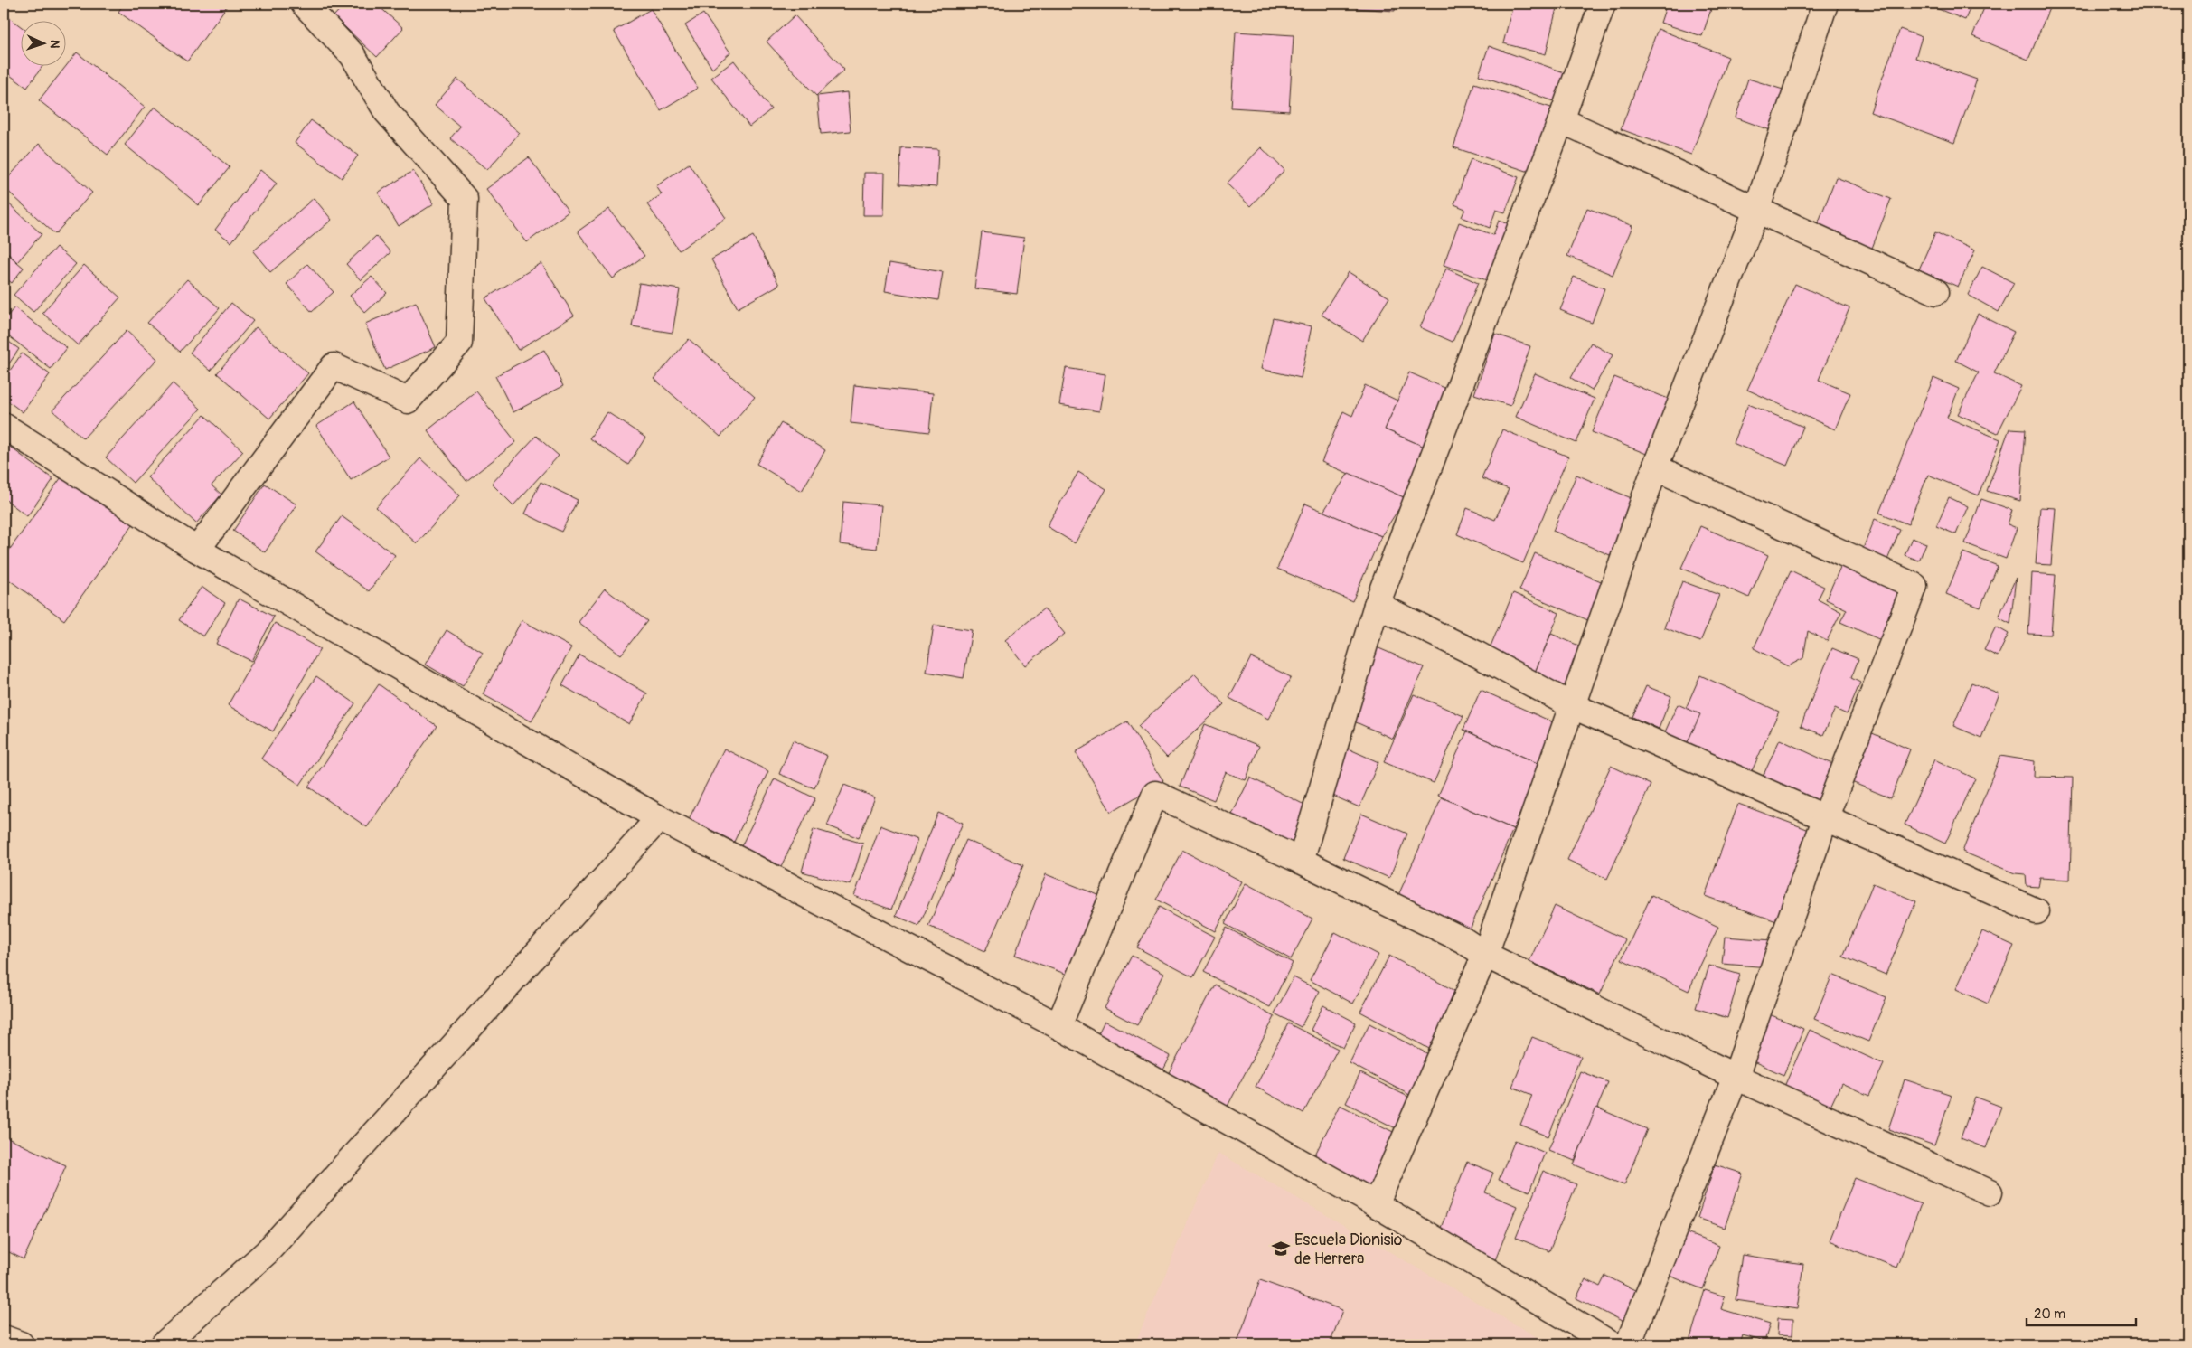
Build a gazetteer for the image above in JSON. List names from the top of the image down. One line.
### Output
{"places":{"school or university":["Escuela Dionisio de Herrera"]},"scale_bar":"20 m","north":"right"}
